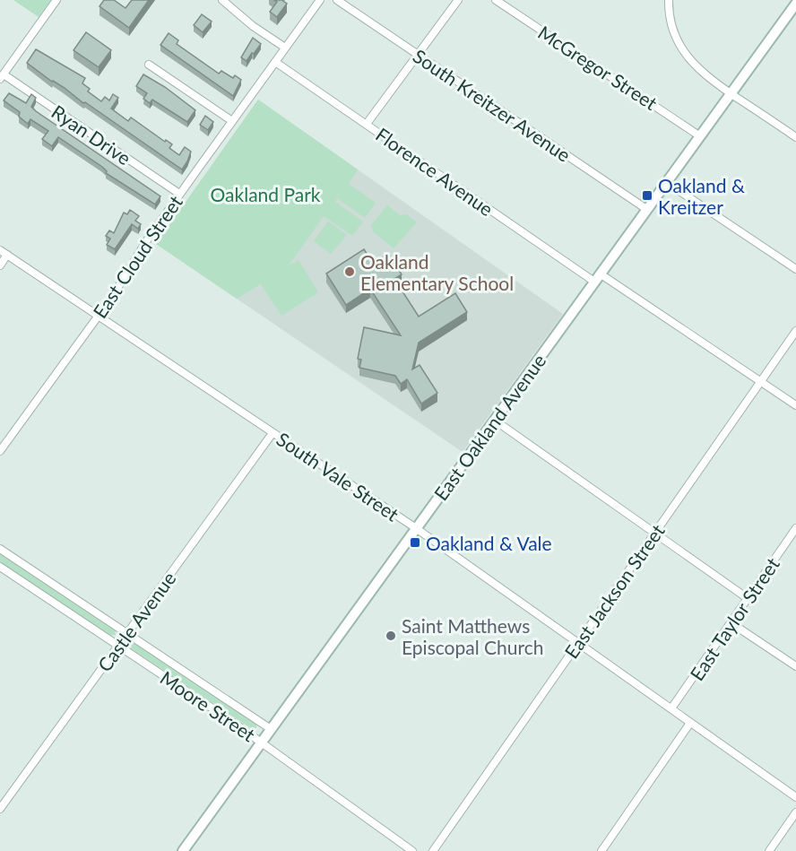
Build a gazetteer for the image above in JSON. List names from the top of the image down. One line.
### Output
{"streets":{"main road":["East Oakland Avenue"],"street":["McGregor Street","South Kreitzer Avenue","Ryan Drive","Florence Avenue","East Cloud Street","South Vale Street","East Jackson Street","East Taylor Street","Castle Avenue","Moore Street"]},"crossings":[["McGregor Street","East Oakland Avenue"],["South Kreitzer Avenue","East Oakland Avenue"],["Ryan Drive","East Cloud Street"],["Florence Avenue","East Cloud Street"],["Florence Avenue","East Oakland Avenue"],["Florence Avenue","East Jackson Street"],["East Cloud Street","South Vale Street"],["East Oakland Avenue","South Vale Street"],["East Oakland Avenue","Moore Street"],["South Vale Street","East Jackson Street"],["South Vale Street","East Taylor Street"],["South Vale Street","Castle Avenue"],["Castle Avenue","Moore Street"]],"parks":["Oakland Park"],"places":{"transit":["Oakland & Kreitzer","Oakland & Vale"],"other":["Oakland Elementary School","Saint Matthews Episcopal Church"]}}
